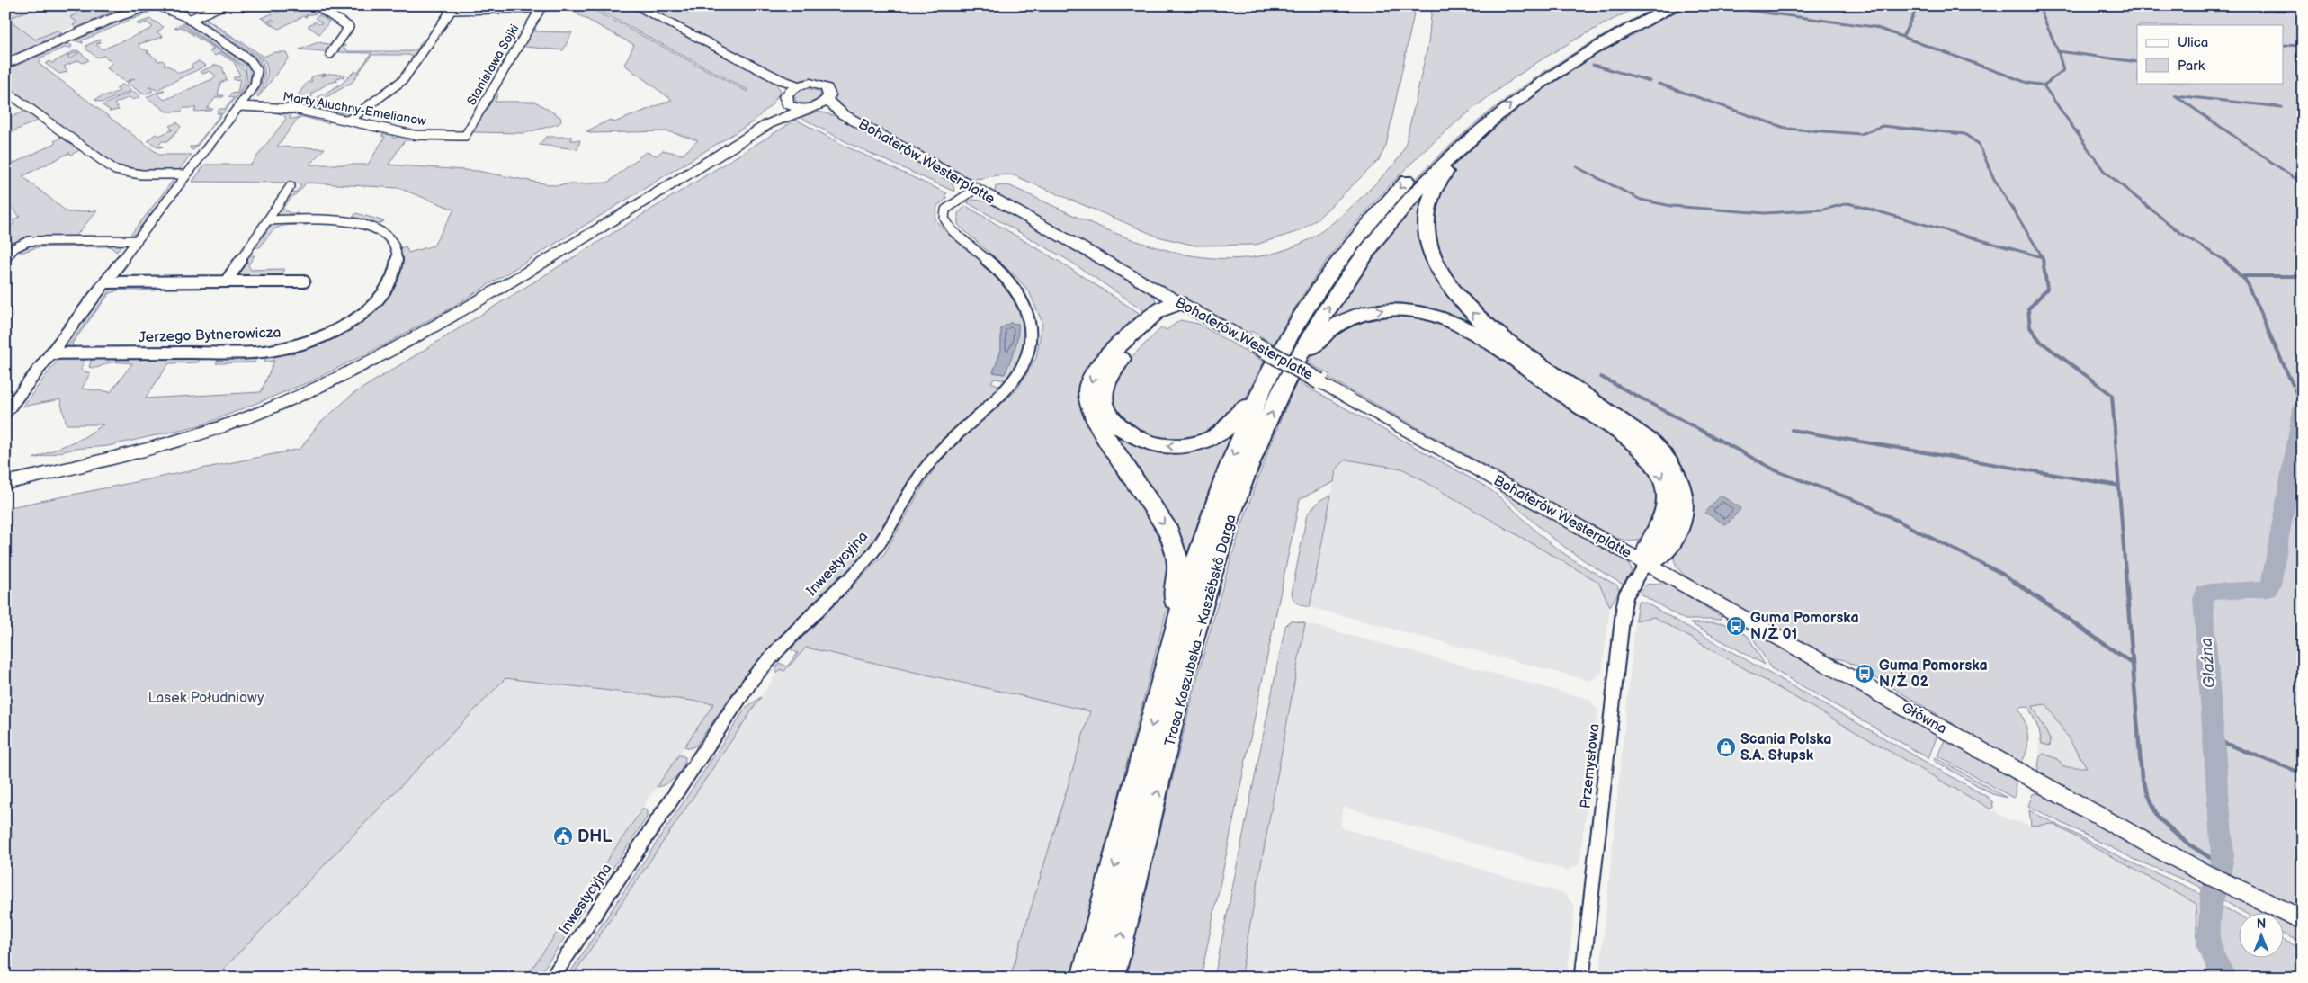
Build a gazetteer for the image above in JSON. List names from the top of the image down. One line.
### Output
{"streets":{"highway":["Trasa Kaszubska – Kaszëbskô Darga"],"main road":["Bohaterów Westerplatte","Główna"],"street":["Stanisława Sojki","Marty Aluchny-Emelianow","Jerzego Bytnerowicza","Inwestycyjna","Przemysłowa"]},"crossings":[["Stanisława Sojki","Marty Aluchny-Emelianow"],["Bohaterów Westerplatte","Inwestycyjna"],["Bohaterów Westerplatte","Główna"],["Bohaterów Westerplatte","Przemysłowa"],["Główna","Przemysłowa"]],"water":["Glaźna"],"parks":["Lasek Południowy"],"places":{"bus stop":["Guma Pomorska N/Ż 01","Guma Pomorska N/Ż 02"],"shop":["Scania Polska S.A. Słupsk"],"public building":["DHL"]},"legend":["Ulica","Park"],"north":"top"}
